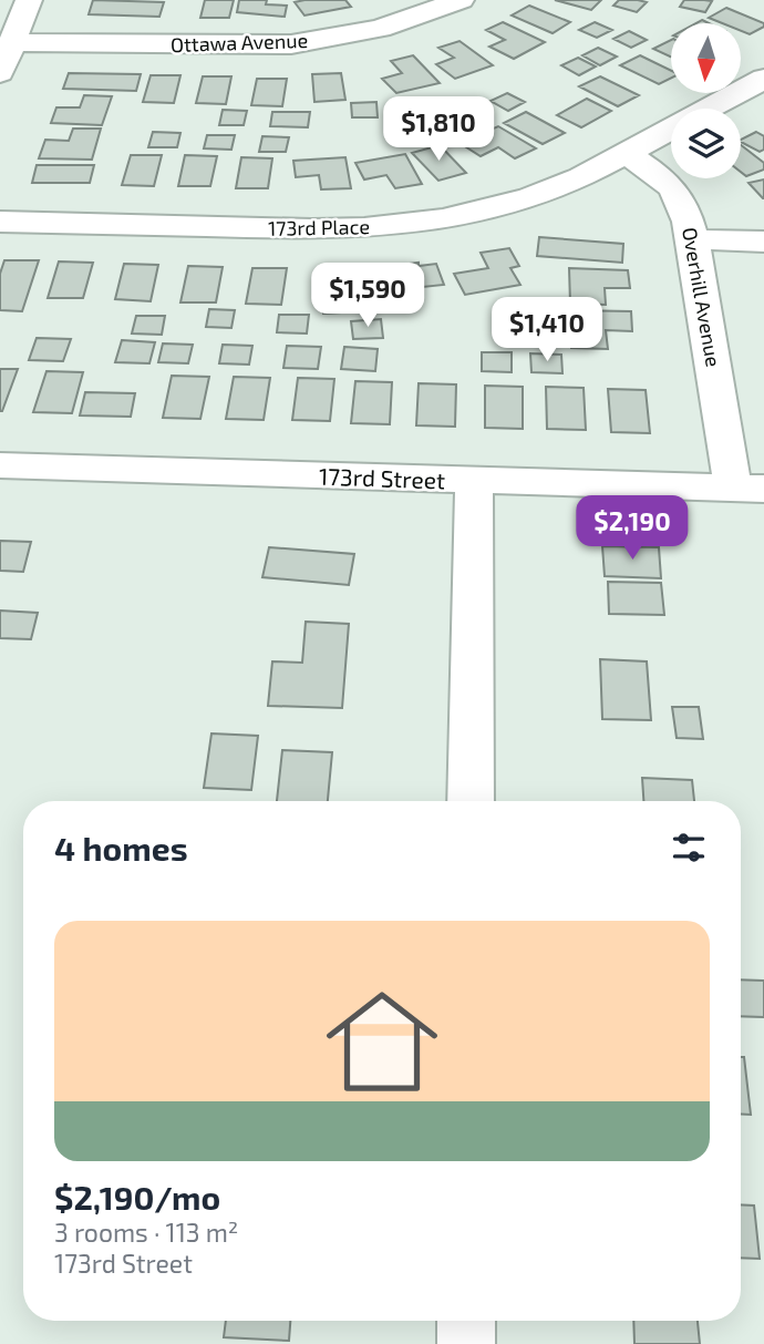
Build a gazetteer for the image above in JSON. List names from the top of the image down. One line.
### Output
{"streets":{"street":["Ottawa Avenue","173rd Place","Overhill Avenue","173rd Street"]},"crossings":[["173rd Place","Overhill Avenue"],["Overhill Avenue","173rd Street"]],"north":"bottom","page":{"price":["$1,810","$1,590","$1,410","$2,190"],"heading":"4 homes","list":[{"name":"$2,190/mo","note":"3 rooms · 113 m² · 173rd Street"}]}}
